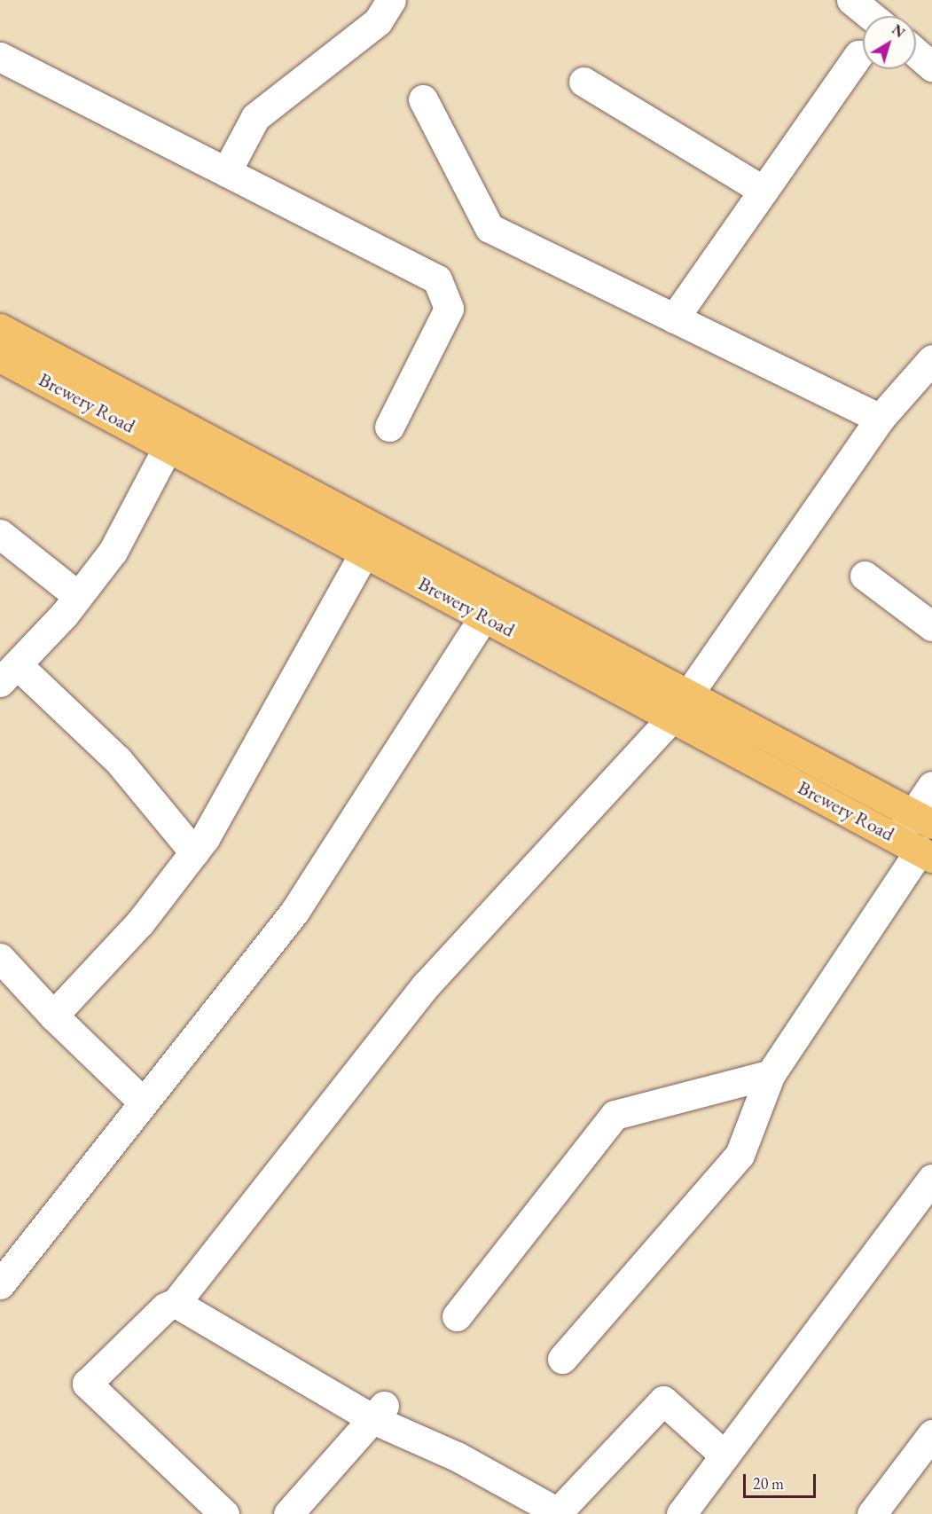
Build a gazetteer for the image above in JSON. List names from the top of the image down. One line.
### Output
{"streets":{"main road":["Brewery Road"]},"scale_bar":"20 m","north":"top right"}
